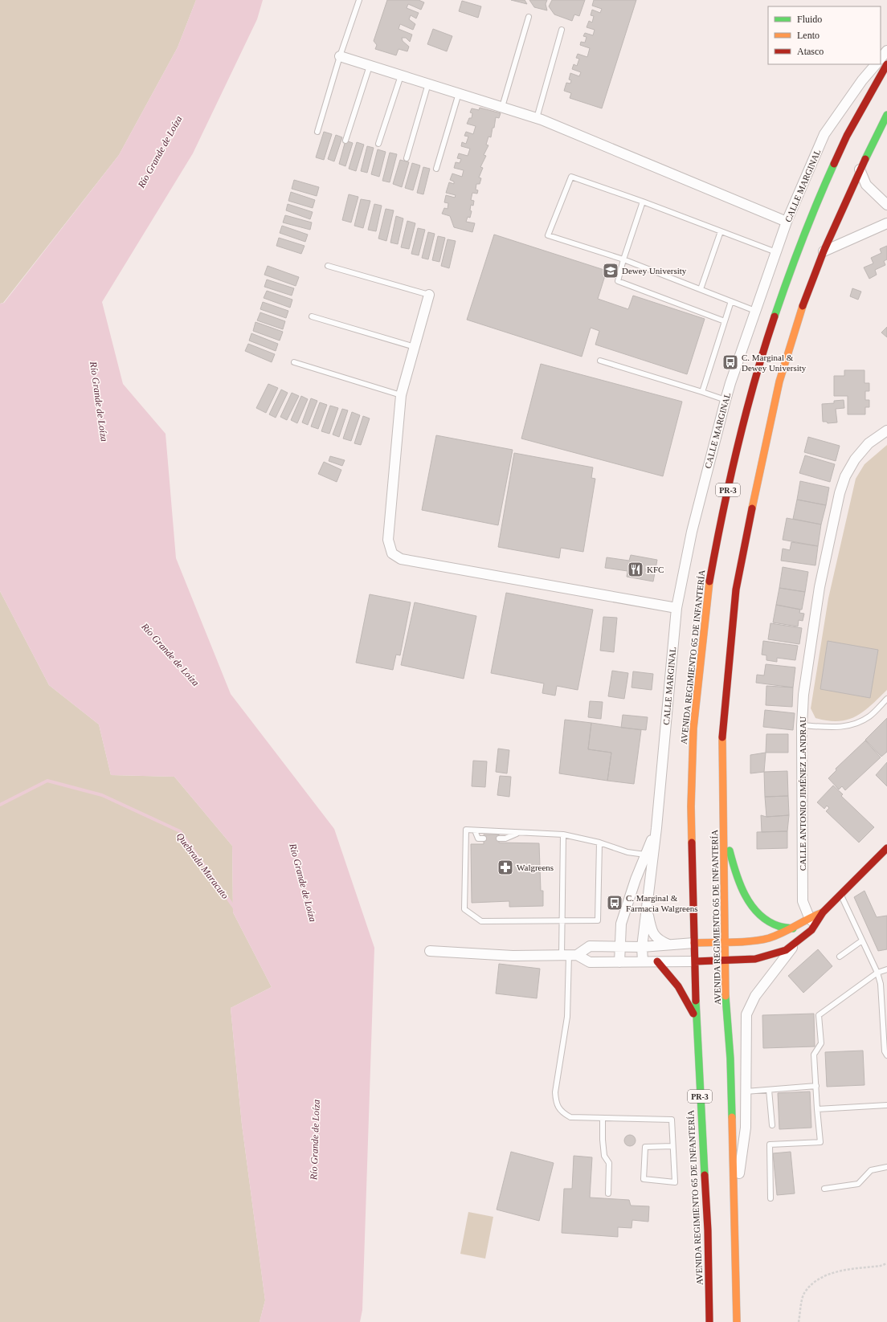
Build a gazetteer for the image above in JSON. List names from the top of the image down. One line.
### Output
{"streets":{"main road":["PR-3","AVENIDA REGIMIENTO 65 DE INFANTERÍA"],"street":["CALLE MARGINAL","CALLE ANTONIO JIMÉNEZ LANDRAU"]},"water":["Río Grande de Loíza","Quebrada Maracuto"],"places":{"school or university":["Dewey University"],"bus stop":["C. Marginal & Dewey University","C. Marginal & Farmacia Walgreens"],"restaurant":["KFC"],"pharmacy":["Walgreens"]},"legend":["Fluido","Lento","Atasco"]}
